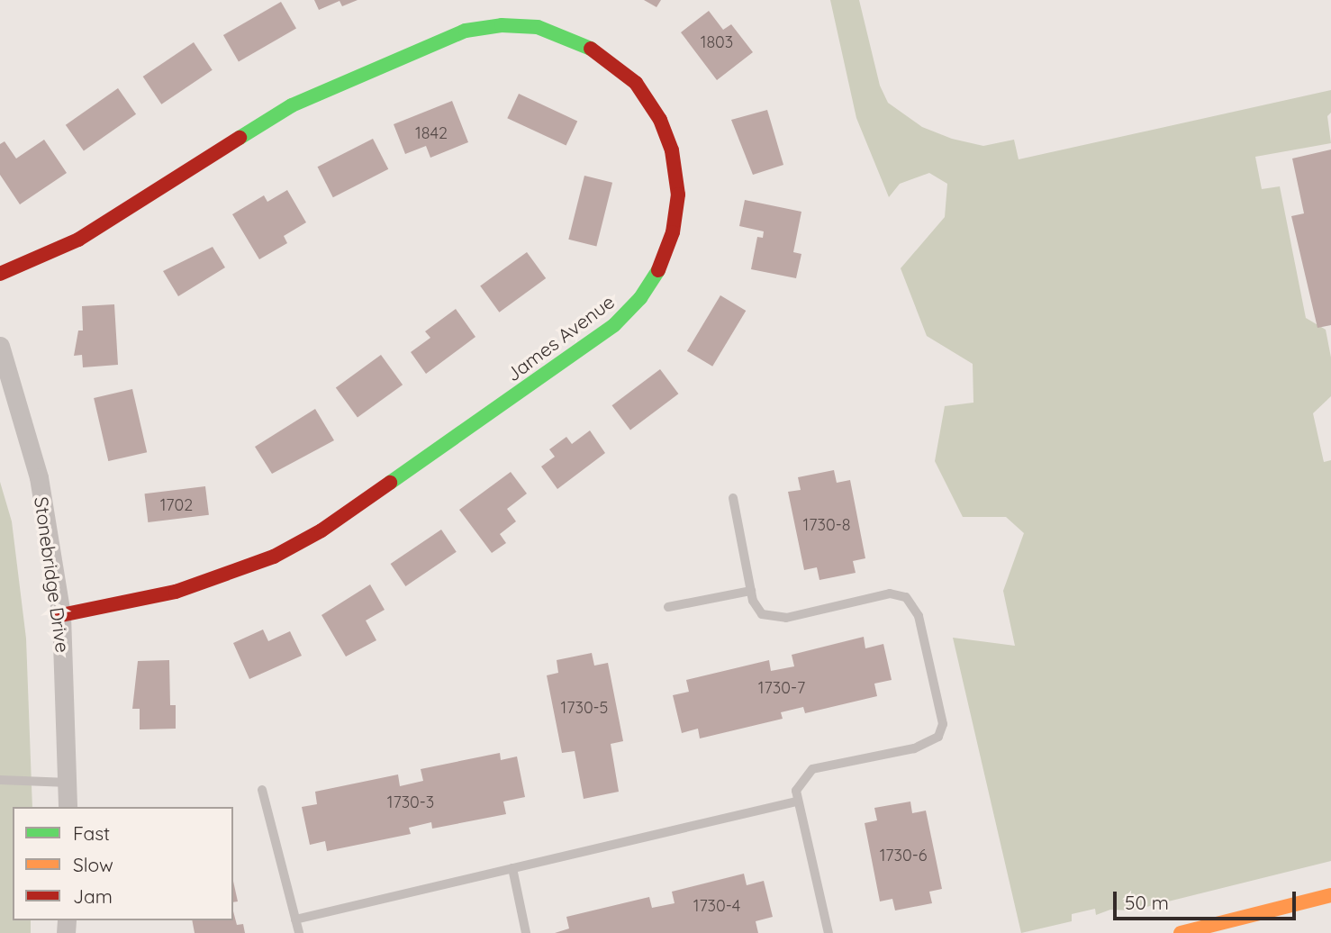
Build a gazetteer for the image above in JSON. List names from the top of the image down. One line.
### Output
{"streets":{"street":["James Avenue","Stonebridge Drive"]},"crossings":[["James Avenue","Stonebridge Drive"]],"house_numbers":["1803","1842","1702","1730-8","1730-7","1730-5","1730-3","1730-6","1730-4"],"legend":["Fast","Slow","Jam"],"scale_bar":"50 m"}
